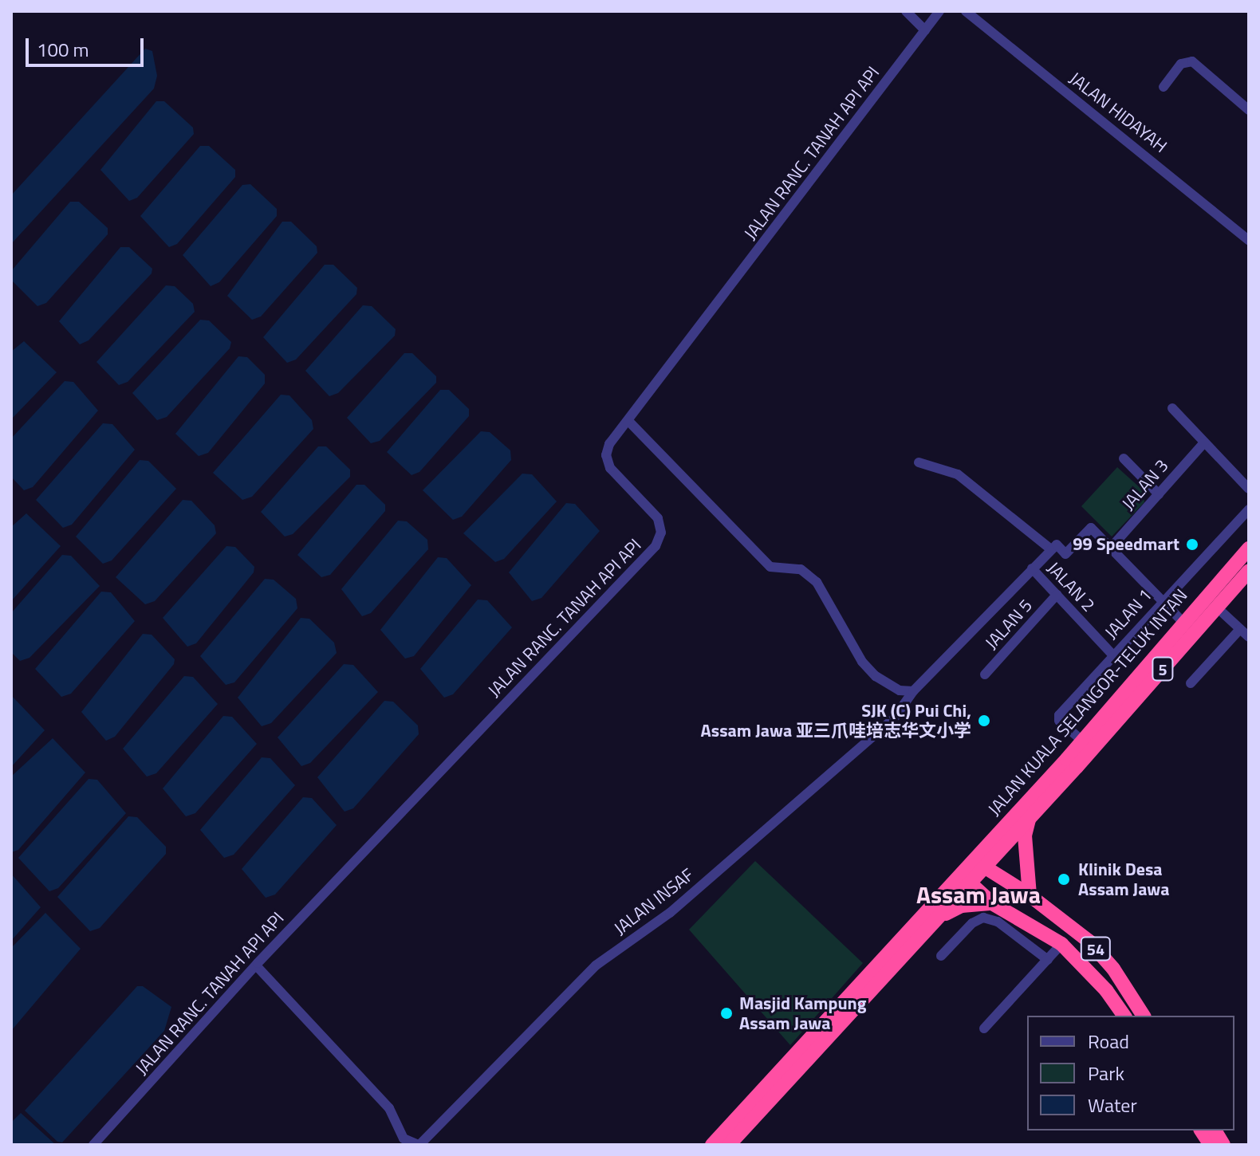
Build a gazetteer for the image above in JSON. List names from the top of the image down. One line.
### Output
{"streets":{"highway":["5","JALAN KUALA SELANGOR-TELUK INTAN","54"],"street":["JALAN HIDAYAH","JALAN RANC. TANAH API API","JALAN 3","JALAN 2","JALAN 1","JALAN 5","JALAN INSAF"]},"crossings":[["JALAN RANC. TANAH API API","JALAN INSAF"],["JALAN 2","JALAN 1"],["JALAN 2","JALAN 5"],["JALAN 2","JALAN INSAF"],["JALAN 1","JALAN KUALA SELANGOR-TELUK INTAN"],["5","JALAN KUALA SELANGOR-TELUK INTAN"],["5","54"],["JALAN KUALA SELANGOR-TELUK INTAN","54"]],"districts":["Assam Jawa"],"places":["99 Speedmart","SJK (C) Pui Chi, Assam Jawa 亚三爪哇培志华文小学","Klinik Desa Assam Jawa","Masjid Kampung Assam Jawa"],"legend":["Road","Park","Water"],"scale_bar":"100 m"}
